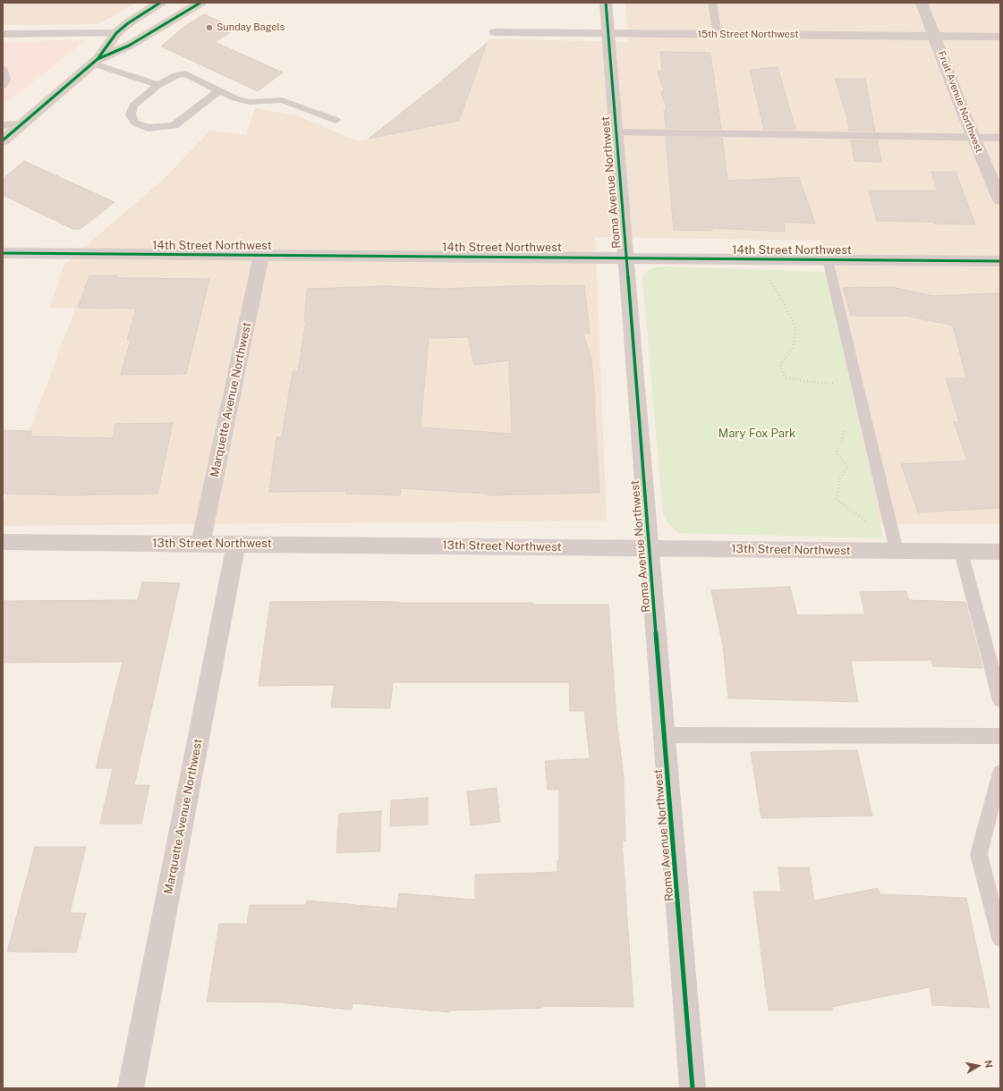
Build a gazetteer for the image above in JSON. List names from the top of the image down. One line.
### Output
{"streets":{"street":["15th Street Northwest","Fruit Avenue Northwest","Roma Avenue Northwest","14th Street Northwest","Marquette Avenue Northwest","13th Street Northwest"]},"crossings":[["15th Street Northwest","Fruit Avenue Northwest"],["15th Street Northwest","Roma Avenue Northwest"],["Roma Avenue Northwest","14th Street Northwest"],["Roma Avenue Northwest","13th Street Northwest"],["14th Street Northwest","Marquette Avenue Northwest"],["Marquette Avenue Northwest","13th Street Northwest"]],"parks":["Mary Fox Park"],"places":["Sunday Bagels"],"north":"right"}
